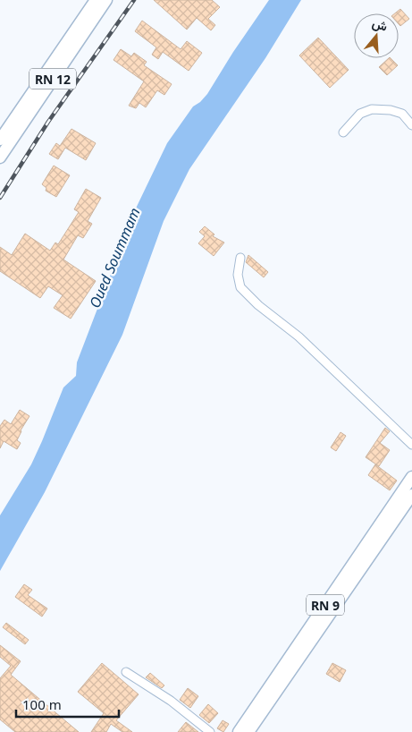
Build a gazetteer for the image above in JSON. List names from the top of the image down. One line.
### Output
{"streets":{"highway":["RN 12","RN 9"]},"water":["Oued Soummam"],"scale_bar":"100 m","north":"top"}
